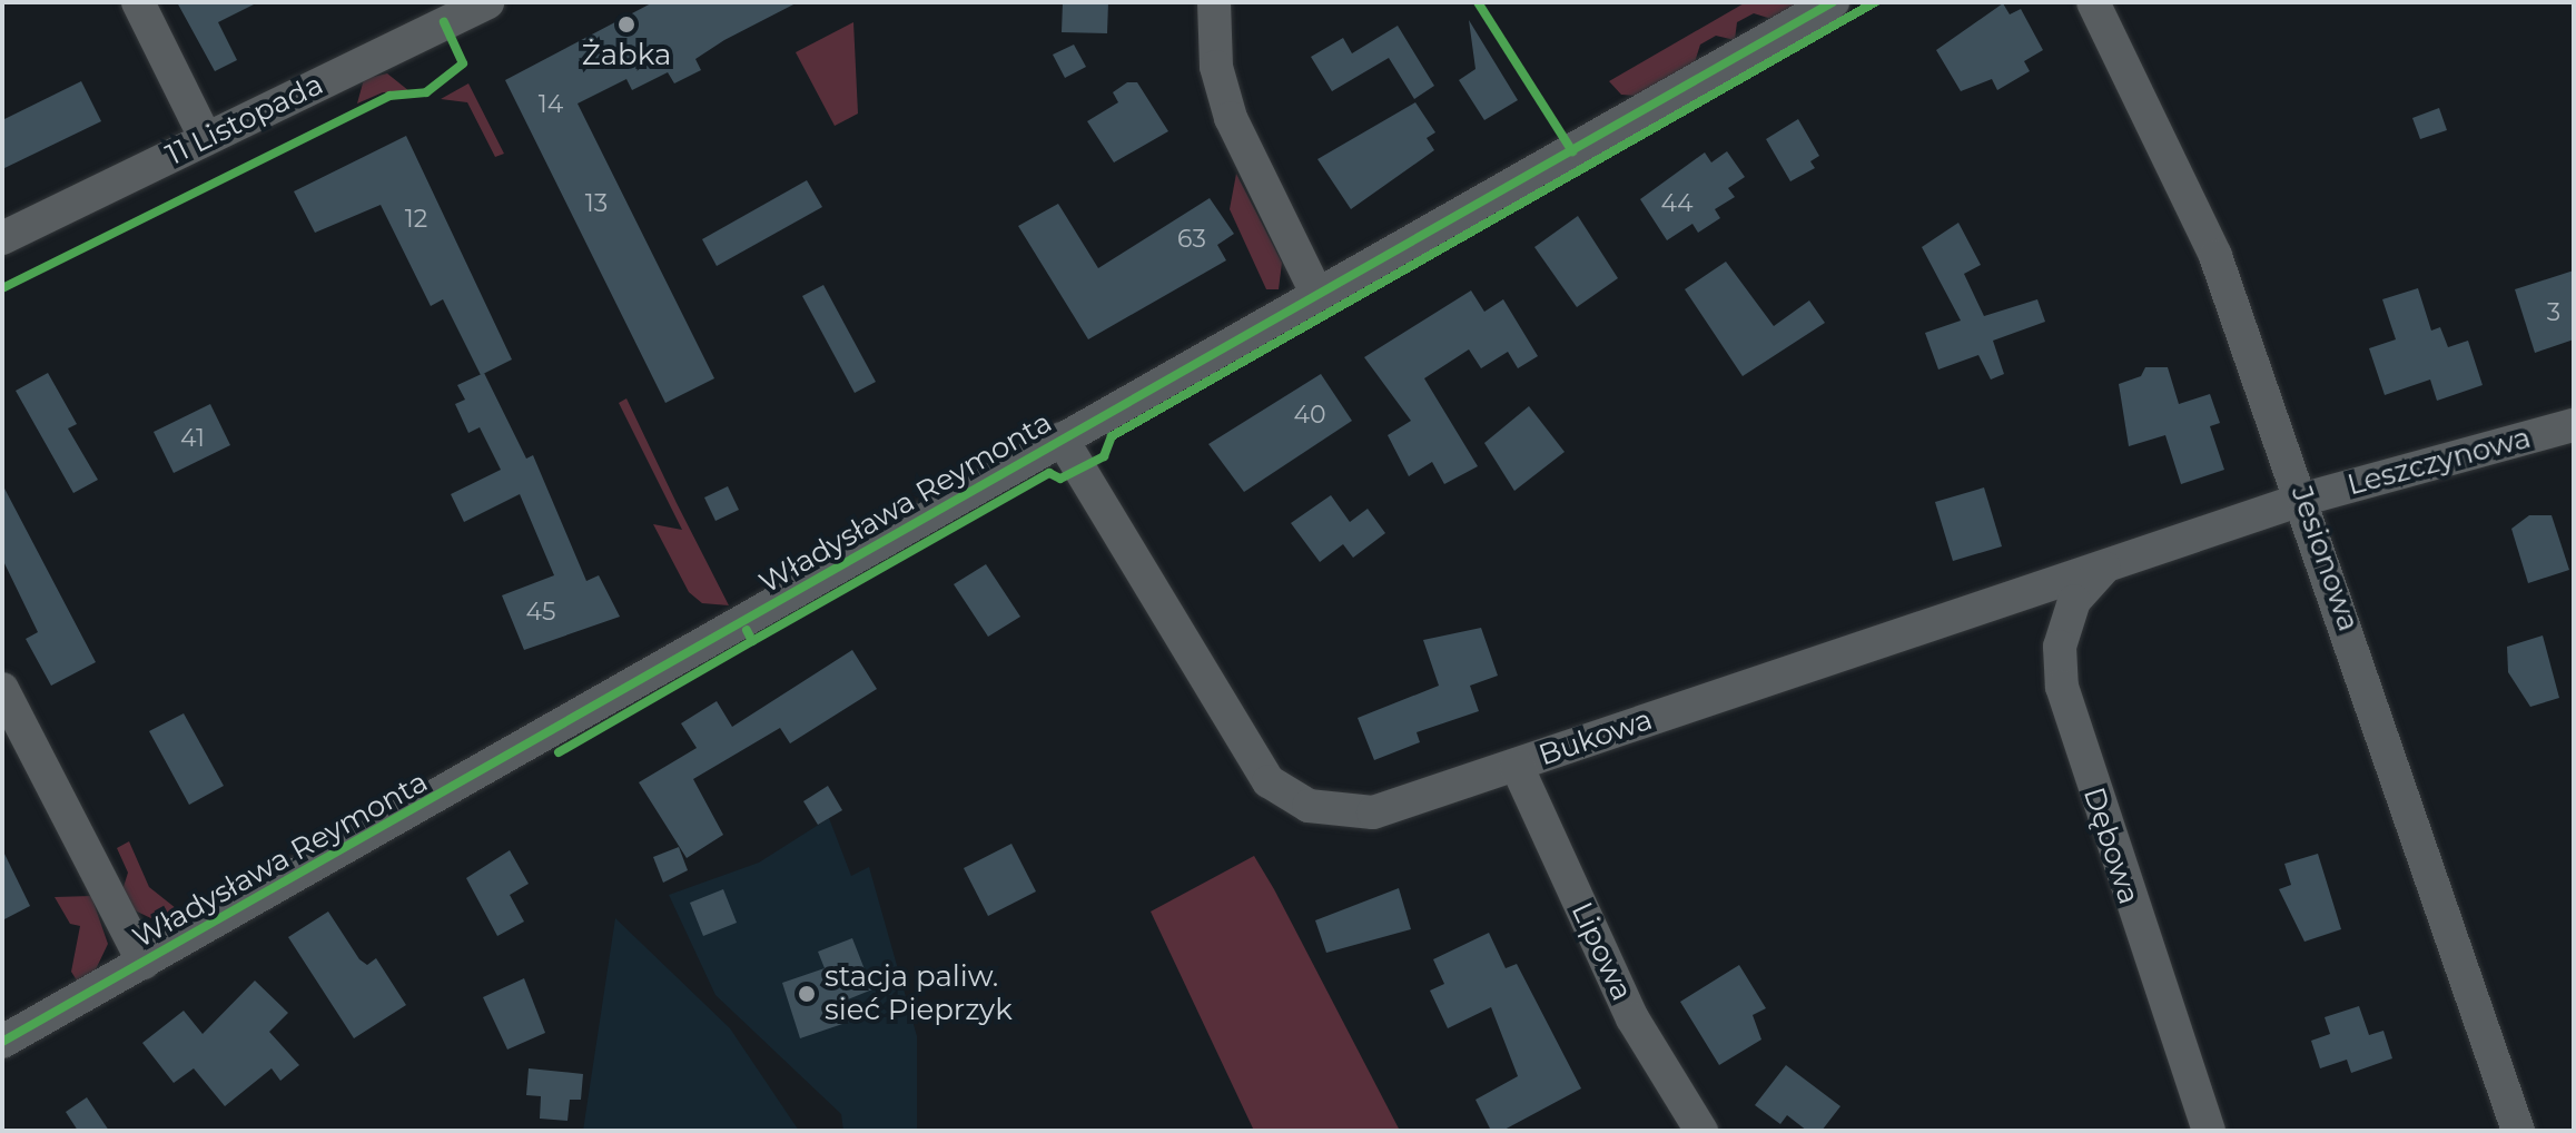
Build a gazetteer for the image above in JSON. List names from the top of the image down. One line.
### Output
{"streets":{"street":["11 Listopada","Leszczynowa","Władysława Reymonta","Jesionowa","Bukowa","Dębowa","Lipowa"]},"crossings":[["Leszczynowa","Jesionowa"],["Leszczynowa","Bukowa"],["Władysława Reymonta","Bukowa"],["Jesionowa","Bukowa"],["Bukowa","Dębowa"],["Bukowa","Lipowa"]],"places":["Żabka","stacja paliw. sieć Pieprzyk"],"house_numbers":["14","13","44","12","63","3","40","41","45"]}
